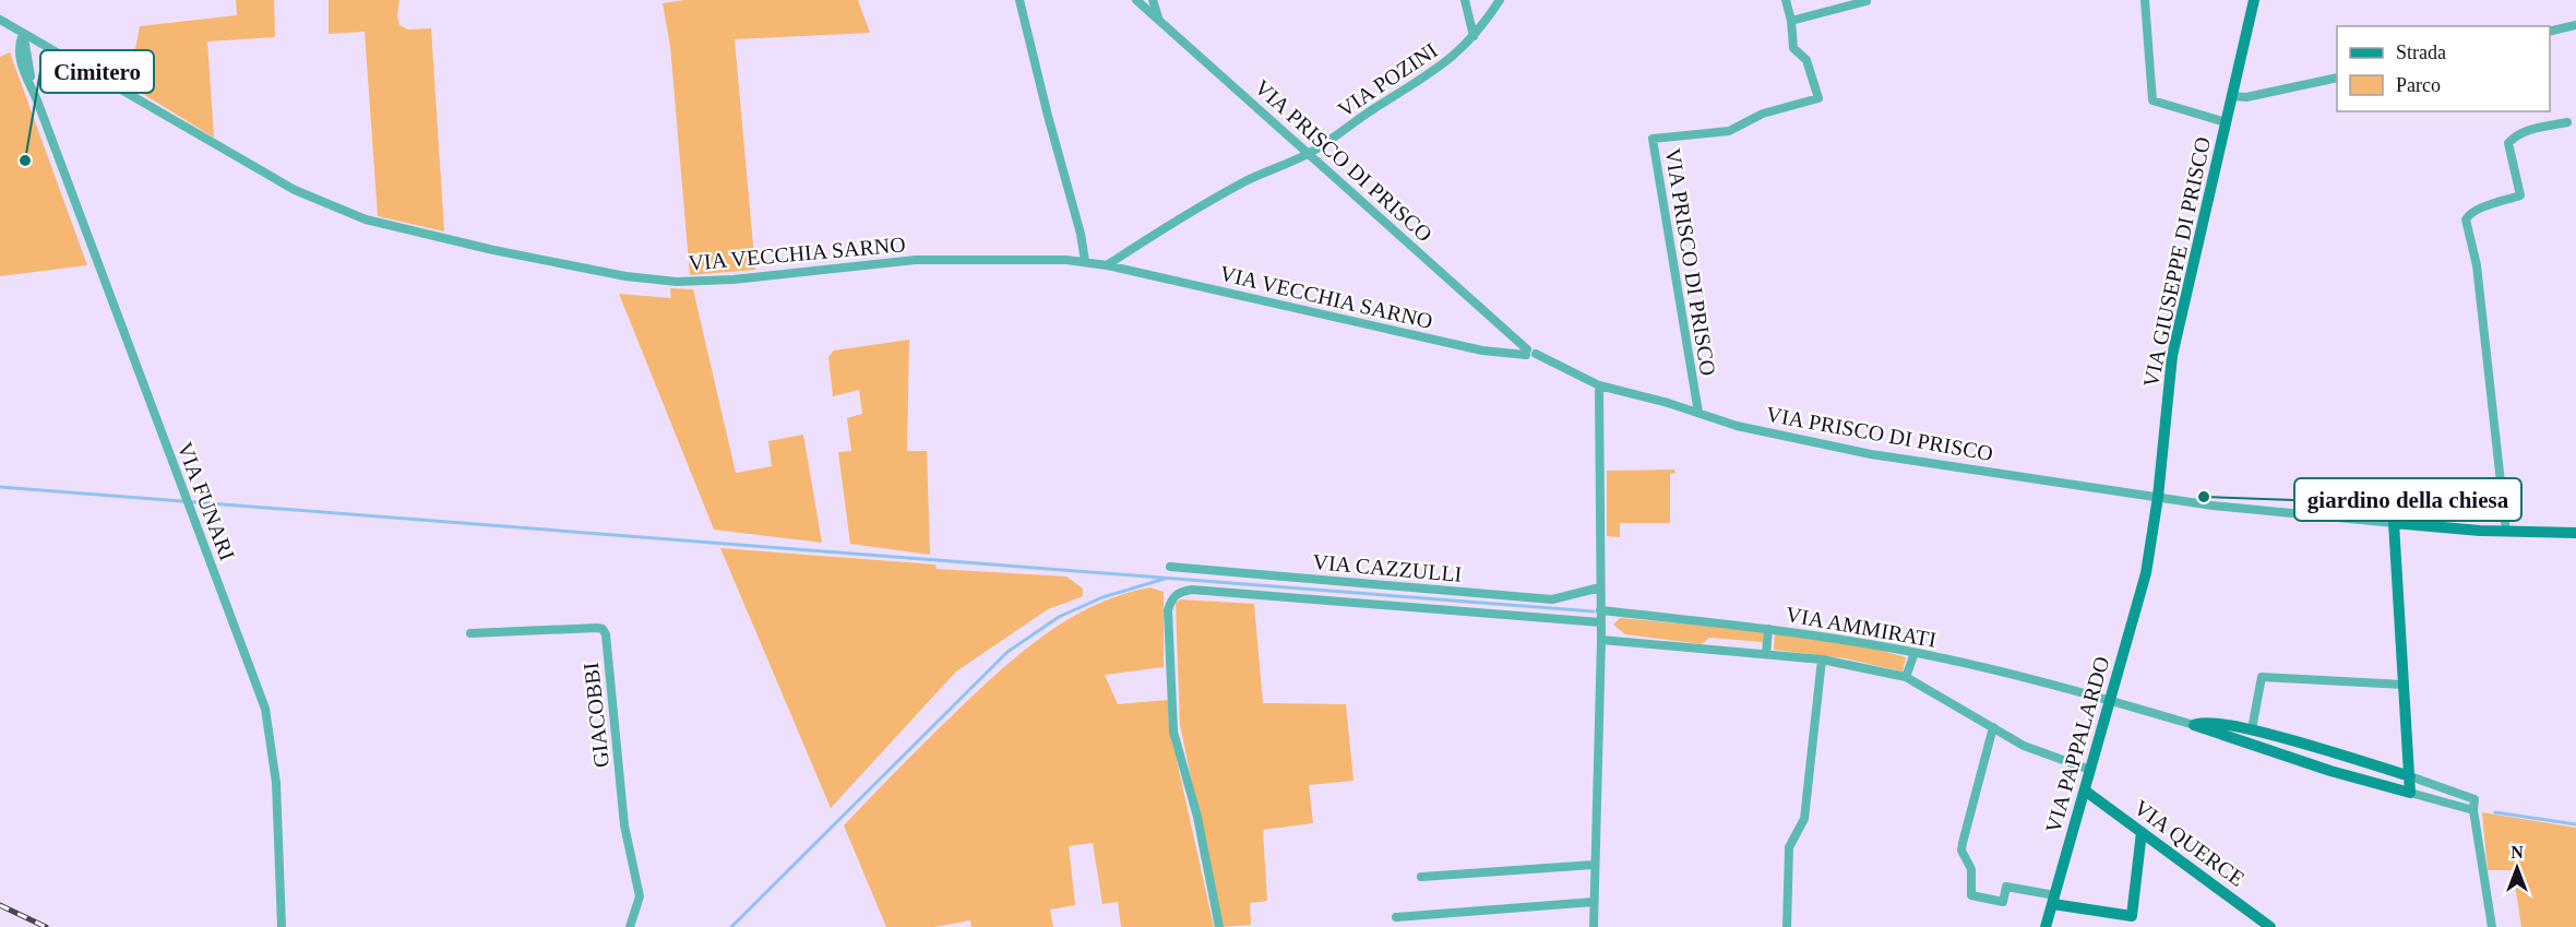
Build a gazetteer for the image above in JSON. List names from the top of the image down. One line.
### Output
{"streets":{"street":["VIA POZINI","VIA PRISCO DI PRISCO","VIA VECCHIA SARNO","VIA GIUSEPPE DI PRISCO","VIA FUNARI","VIA CAZZULLI","VIA AMMIRATI","GIACOBBI","VIA PAPPALARDO","VIA QUERCE"]},"crossings":[["VIA POZINI","VIA PRISCO DI PRISCO"],["VIA POZINI","VIA VECCHIA SARNO"],["VIA PRISCO DI PRISCO","VIA VECCHIA SARNO"],["VIA PRISCO DI PRISCO","VIA GIUSEPPE DI PRISCO"],["VIA VECCHIA SARNO","VIA FUNARI"],["VIA GIUSEPPE DI PRISCO","VIA PAPPALARDO"],["VIA AMMIRATI","VIA PAPPALARDO"],["VIA PAPPALARDO","VIA QUERCE"]],"places":["Cimitero","giardino della chiesa"],"legend":["Strada","Parco"],"north":"top"}
